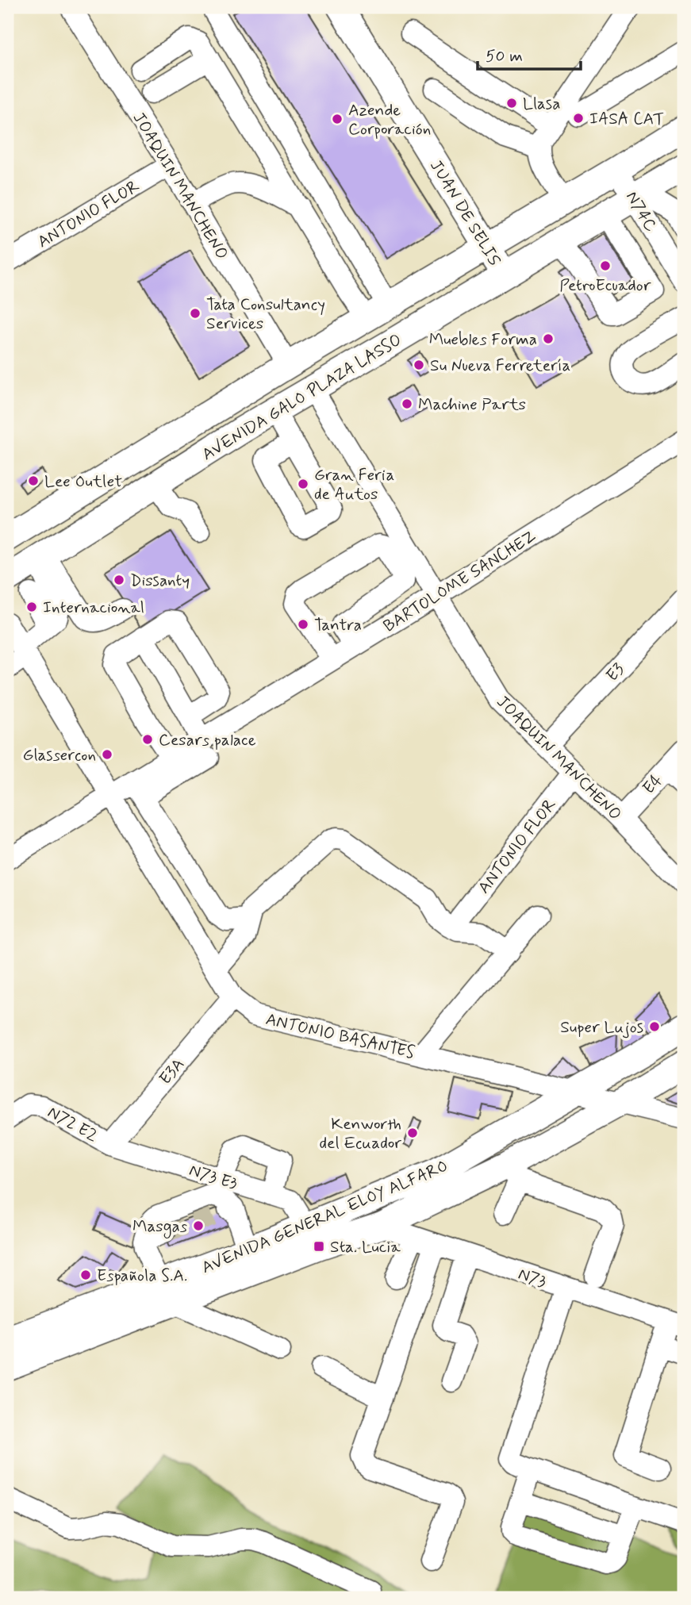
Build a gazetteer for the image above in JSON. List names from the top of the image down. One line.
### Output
{"streets":{"main road":["JUAN DE SELIS","AVENIDA GALO PLAZA LASSO","AVENIDA GENERAL ELOY ALFARO"],"street":["JOAQUIN MANCHENO","N74C","ANTONIO FLOR","BARTOLOME SANCHEZ","E3","E4","ANTONIO BASANTES","E3A","N72 E2","N73 E3","N73"]},"crossings":[["JOAQUIN MANCHENO","ANTONIO FLOR"],["JOAQUIN MANCHENO","AVENIDA GALO PLAZA LASSO"],["JOAQUIN MANCHENO","BARTOLOME SANCHEZ"],["JOAQUIN MANCHENO","E3"],["JOAQUIN MANCHENO","E4"],["N74C","AVENIDA GALO PLAZA LASSO"],["JUAN DE SELIS","AVENIDA GALO PLAZA LASSO"],["BARTOLOME SANCHEZ","ANTONIO BASANTES"],["ANTONIO BASANTES","E3A"],["ANTONIO BASANTES","AVENIDA GENERAL ELOY ALFARO"],["E3A","N72 E2"],["E3A","N73 E3"],["N72 E2","N73 E3"],["N73 E3","AVENIDA GENERAL ELOY ALFARO"],["AVENIDA GENERAL ELOY ALFARO","N73"]],"places":{"other":["Llasa","IASA CAT","Azende Corporación","PetroEcuador","Tata Consultancy Services","Muebles Forma","Su Nueva Ferretería","Machine Parts","Lee Outlet","Gran Feria de Autos","Dissanty","Internacional","Tantra","Cesars palace","Glassercon","Super Lujos","Kenworth del Ecuador","Masgas","Española S.A."],"transit":["Sta. Lucia"]},"scale_bar":"50 m"}
